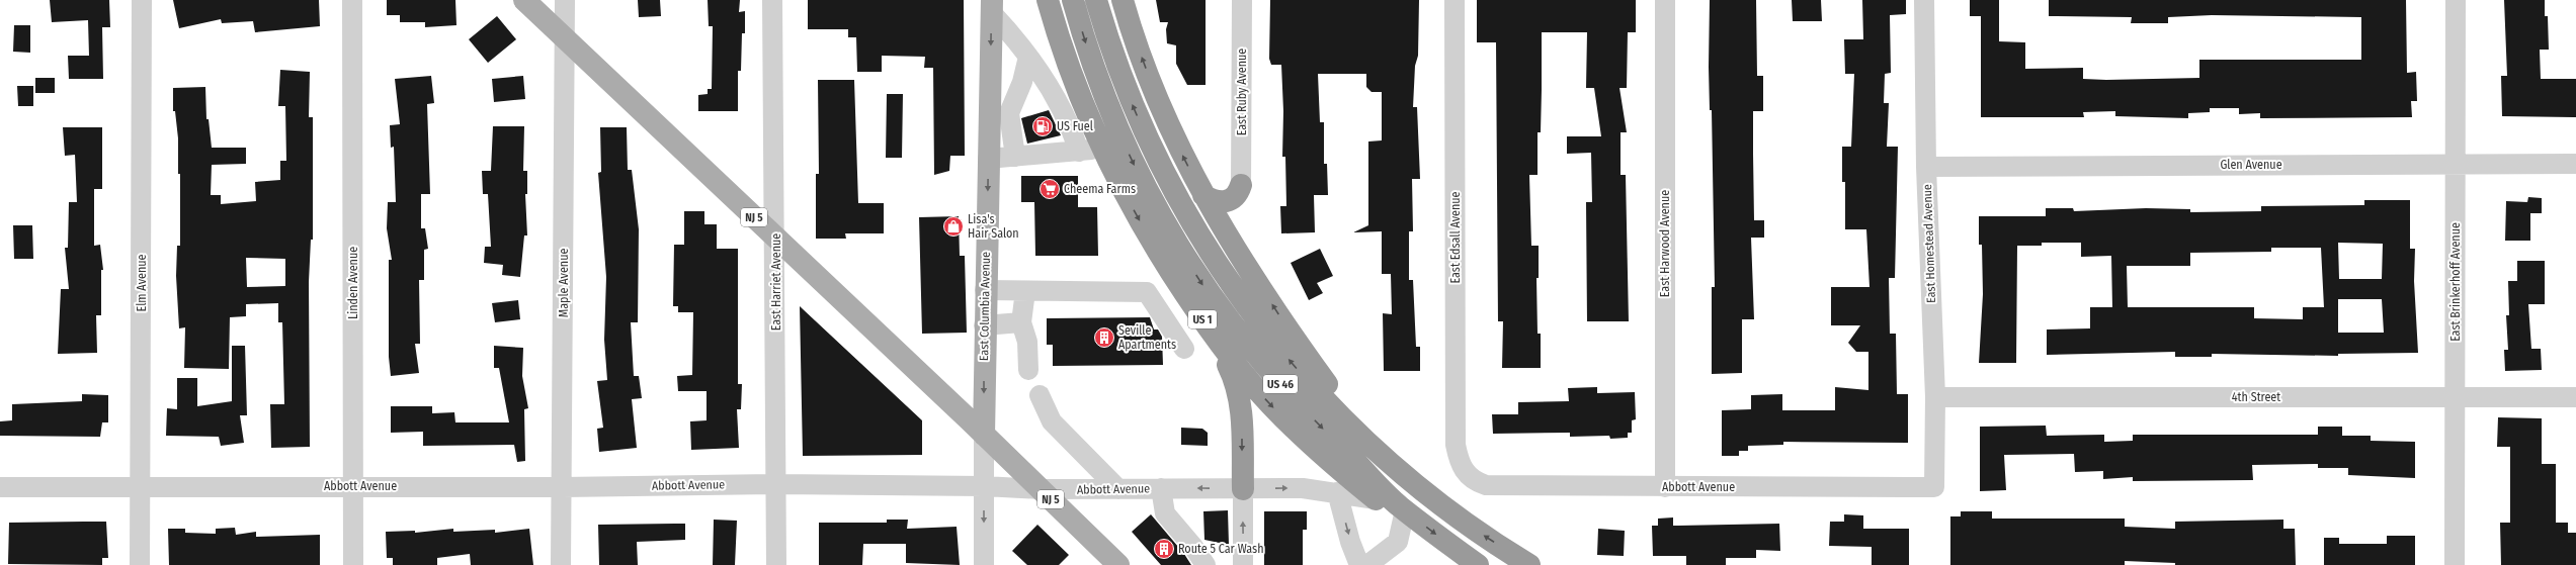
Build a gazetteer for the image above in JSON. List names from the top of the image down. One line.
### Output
{"streets":{"highway":["US 1","US 46"],"main road":["NJ 5","East Columbia Avenue"],"street":["East Ruby Avenue","Glen Avenue","East Edsall Avenue","East Harwood Avenue","East Homestead Avenue","East Harriet Avenue","East Brinkerhoff Avenue","Elm Avenue","Linden Avenue","Maple Avenue","4th Street","Abbott Avenue"]},"crossings":[["Glen Avenue","East Homestead Avenue"],["Glen Avenue","East Brinkerhoff Avenue"],["NJ 5","East Harriet Avenue"],["NJ 5","Maple Avenue"],["NJ 5","East Columbia Avenue"],["NJ 5","Abbott Avenue"],["East Edsall Avenue","Abbott Avenue"],["East Harwood Avenue","Abbott Avenue"],["East Homestead Avenue","4th Street"],["East Homestead Avenue","Abbott Avenue"],["East Harriet Avenue","Abbott Avenue"],["East Brinkerhoff Avenue","4th Street"],["Elm Avenue","Abbott Avenue"],["Linden Avenue","Abbott Avenue"],["Maple Avenue","Abbott Avenue"],["East Columbia Avenue","Abbott Avenue"],["US 1","US 46"],["US 1","Abbott Avenue"]],"one_way":["East Columbia Avenue"],"places":{"fuel station":["US Fuel"],"supermarket":["Cheema Farms"],"shop":["Lisa's Hair Salon"],"building":["Seville Apartments","Route 5 Car Wash"]}}
